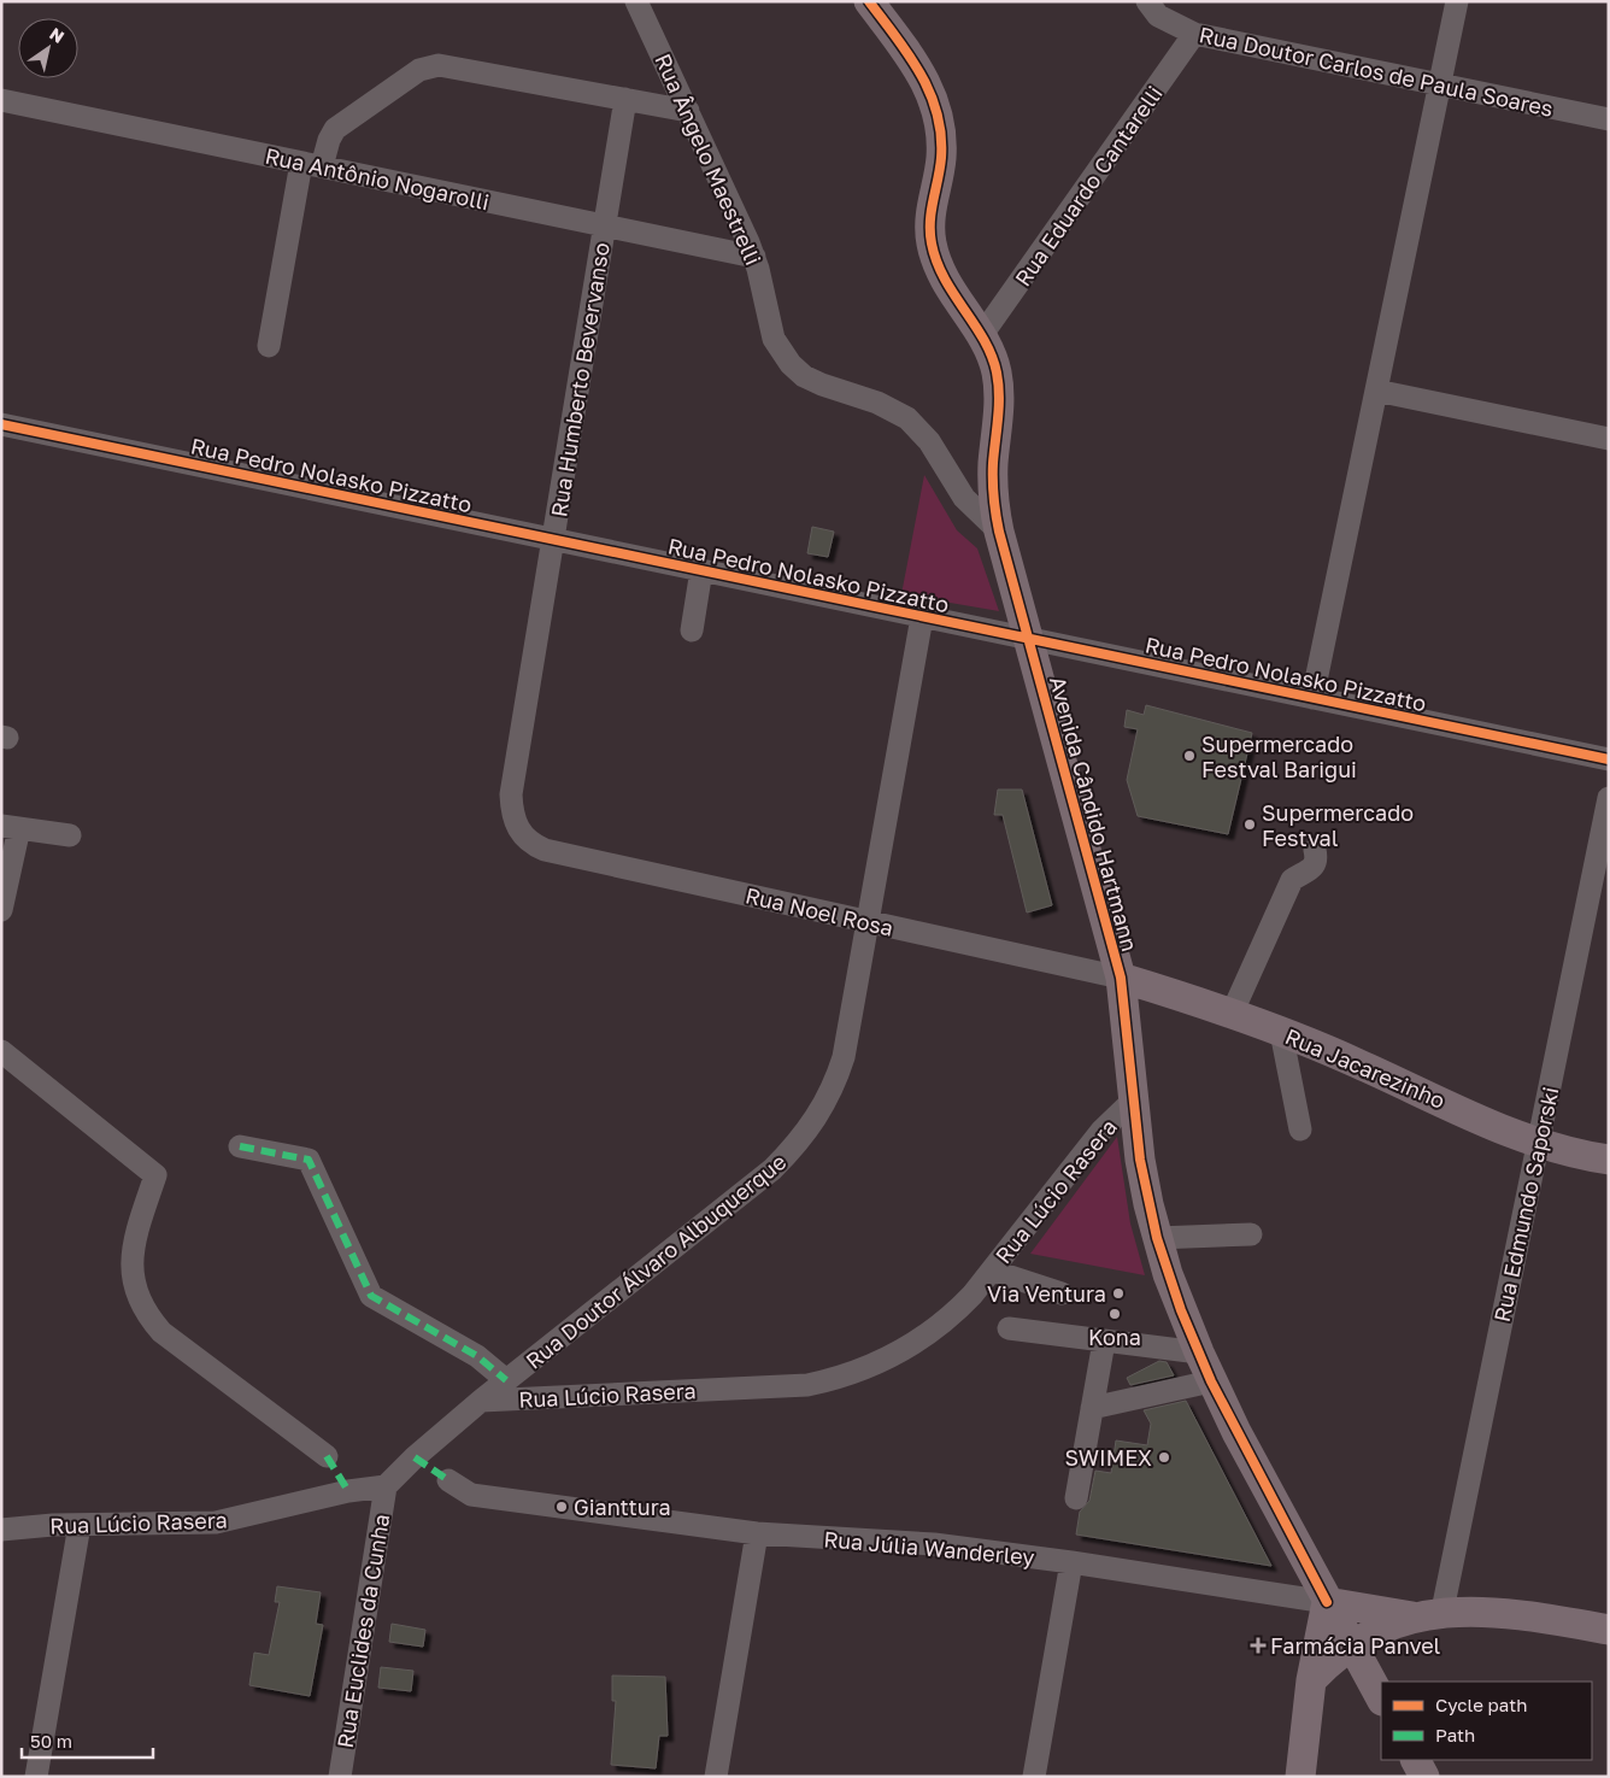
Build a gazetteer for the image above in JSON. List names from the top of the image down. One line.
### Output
{"streets":{"main road":["Avenida Cândido Hartmann","Rua Jacarezinho","Rua Júlia Wanderley"],"street":["Rua Doutor Carlos de Paula Soares","Rua Ângelo Maestrelli","Rua Antônio Nogarolli","Rua Eduardo Cantarelli","Rua Humberto Bevervanso","Rua Pedro Nolasko Pizzatto","Rua Noel Rosa","Rua Lúcio Rasera","Rua Edmundo Saporski","Rua Doutor Álvaro Albuquerque","Rua Euclides da Cunha"]},"crossings":[["Rua Doutor Carlos de Paula Soares","Rua Eduardo Cantarelli"],["Rua Ângelo Maestrelli","Rua Antônio Nogarolli"],["Rua Ângelo Maestrelli","Avenida Cândido Hartmann"],["Rua Antônio Nogarolli","Rua Humberto Bevervanso"],["Rua Eduardo Cantarelli","Avenida Cândido Hartmann"],["Rua Humberto Bevervanso","Rua Pedro Nolasko Pizzatto"],["Rua Humberto Bevervanso","Rua Noel Rosa"],["Rua Pedro Nolasko Pizzatto","Avenida Cândido Hartmann"],["Rua Pedro Nolasko Pizzatto","Rua Doutor Álvaro Albuquerque"],["Avenida Cândido Hartmann","Rua Noel Rosa"],["Avenida Cândido Hartmann","Rua Jacarezinho"],["Avenida Cândido Hartmann","Rua Lúcio Rasera"],["Avenida Cândido Hartmann","Rua Júlia Wanderley"],["Rua Noel Rosa","Rua Jacarezinho"],["Rua Noel Rosa","Rua Doutor Álvaro Albuquerque"],["Rua Jacarezinho","Rua Edmundo Saporski"],["Rua Lúcio Rasera","Rua Doutor Álvaro Albuquerque"],["Rua Lúcio Rasera","Rua Euclides da Cunha"],["Rua Edmundo Saporski","Rua Júlia Wanderley"]],"places":{"other":["Supermercado Festval Barigui","Supermercado Festval","Via Ventura","Kona","SWIMEX","Gianttura"],"health":["Farmácia Panvel"]},"legend":["Cycle path","Path"],"scale_bar":"50 m","north":"top right"}
